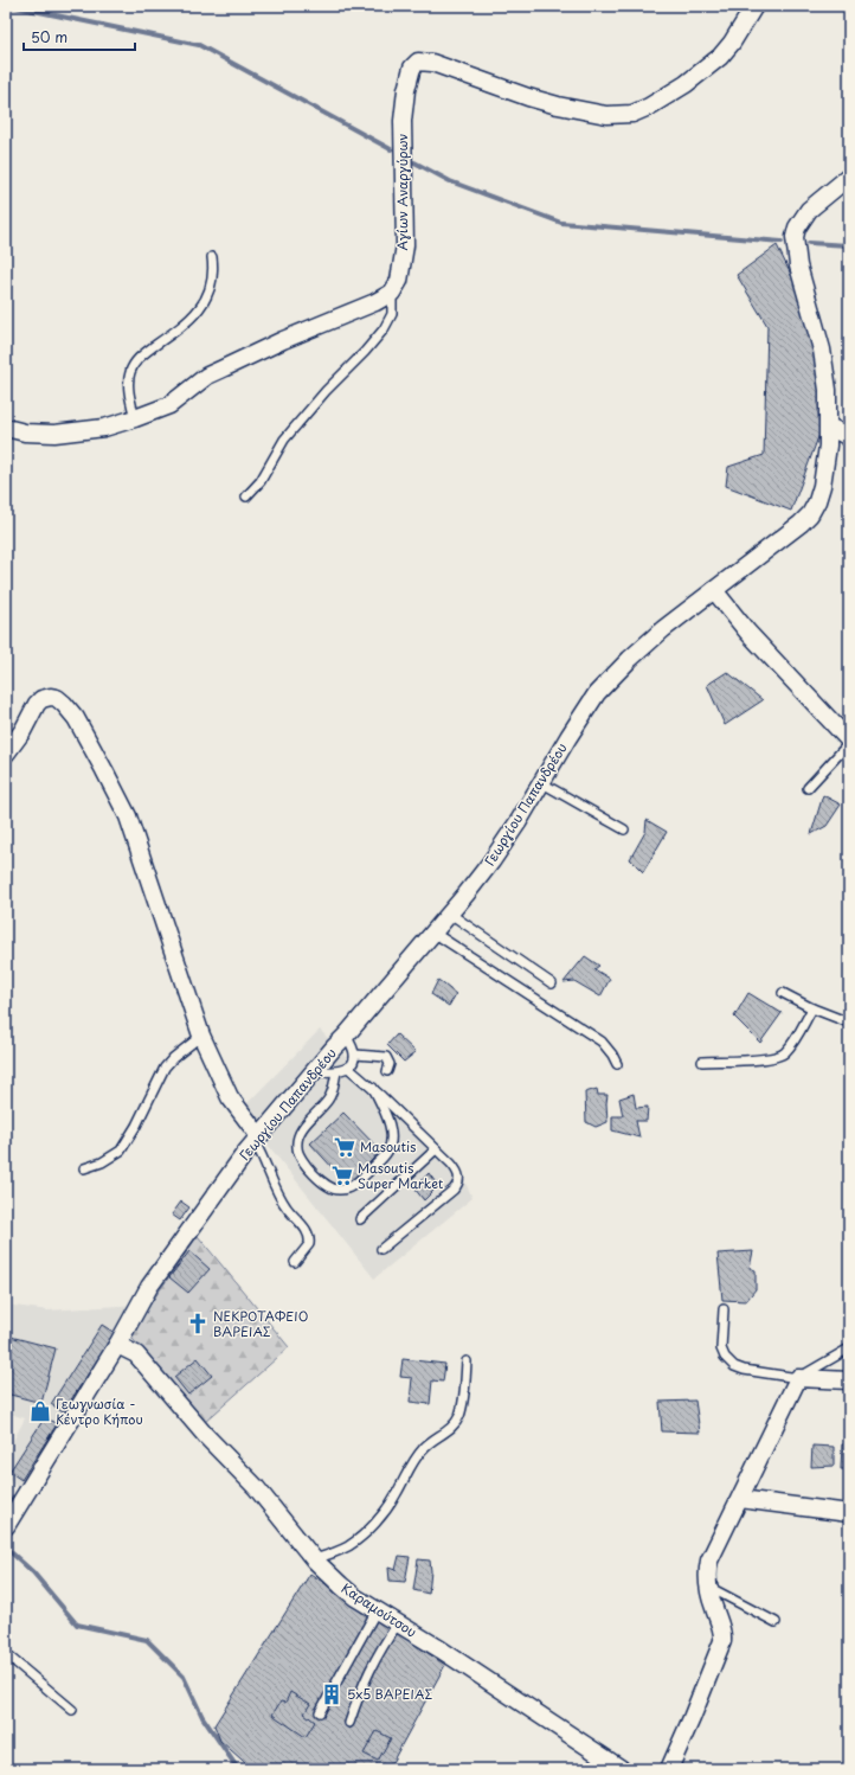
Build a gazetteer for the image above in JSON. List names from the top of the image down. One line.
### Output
{"streets":{"street":["Αγίων Αναργύρων","Γεωργίου Παπανδρέου","Καραμούτσου"]},"crossings":[["Γεωργίου Παπανδρέου","Καραμούτσου"]],"places":{"supermarket":["Masoutis","Masoutis Super Market"],"church":["ΝΕΚΡΟΤΑΦΕΙΟ ΒΑΡΕΙΑΣ"],"shop":["Γεωγνωσία - Κέντρο Κήπου"],"building":["5x5 ΒΑΡΕΙΑΣ"]},"scale_bar":"50 m"}
